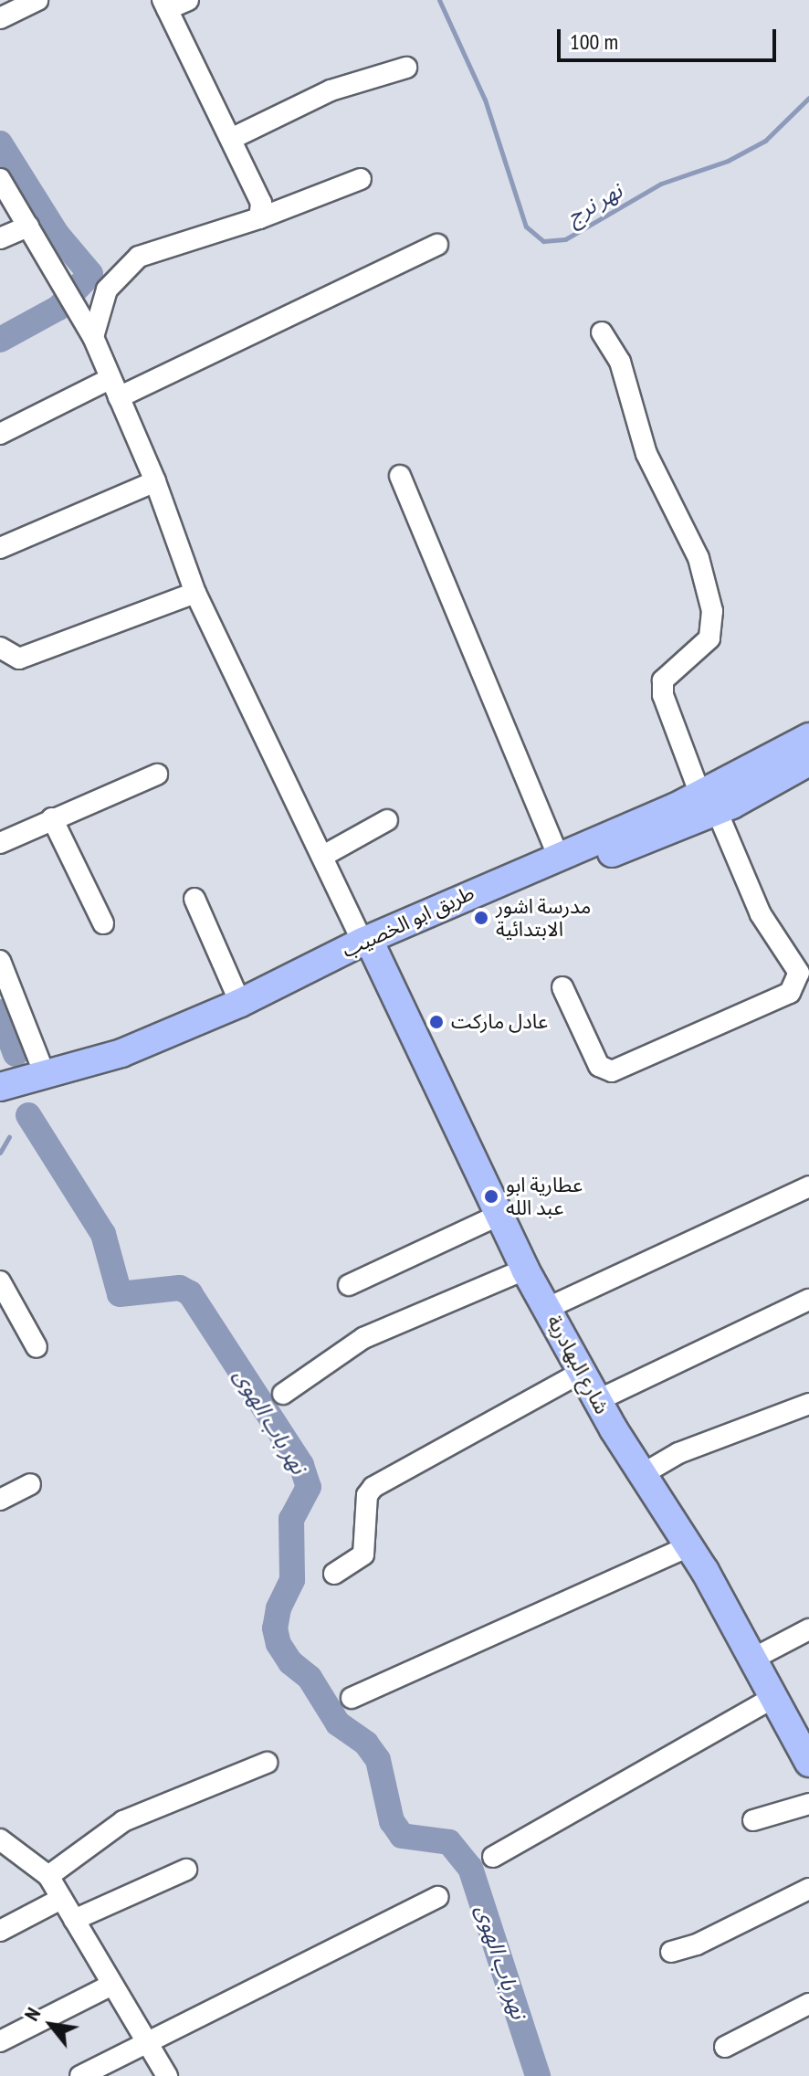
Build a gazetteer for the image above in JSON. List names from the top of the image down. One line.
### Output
{"streets":{"main road":["طريق ابو الخصيب","شارع البهادرية"]},"crossings":[["طريق ابو الخصيب","شارع البهادرية"]],"water":["نهر نرج","نهر باب الهوى"],"places":["مدرسة اشور الابتدائية","عادل ماركت","عطارية ابو عبد الله"],"scale_bar":"100 m","north":"top left"}
